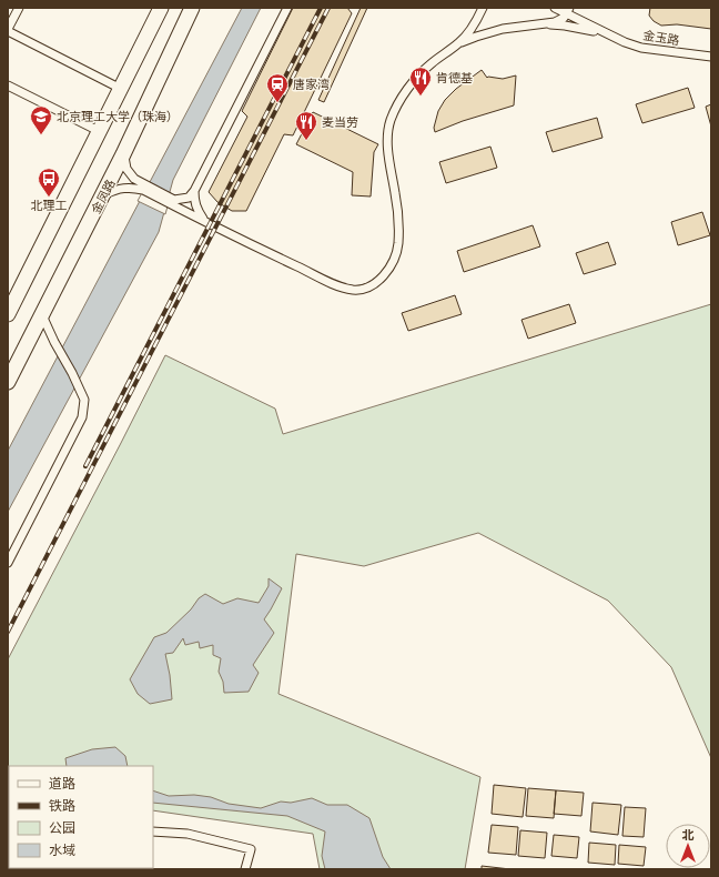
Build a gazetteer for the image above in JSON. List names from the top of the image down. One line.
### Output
{"streets":{"highway":["金凤路"],"street":["金玉路"]},"places":{"restaurant":["肯德基","麦当劳"],"station":["唐家湾"],"school or university":["北京理工大学（珠海）"],"bus stop":["北理工"]},"legend":["道路","铁路","公园","水域"],"north":"top"}
